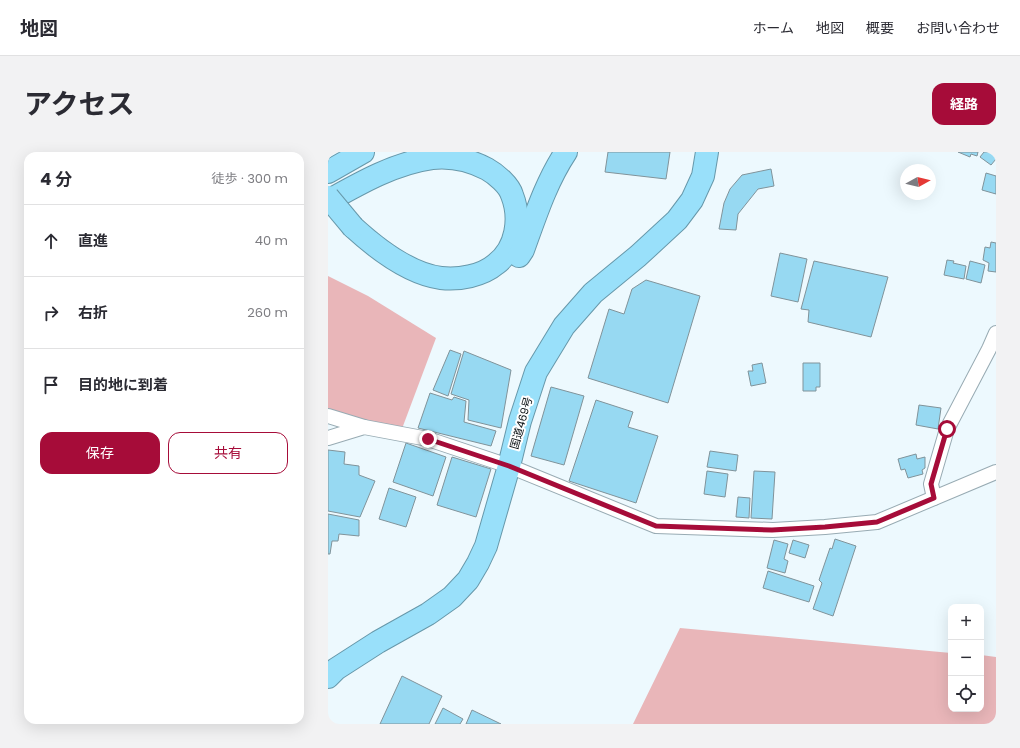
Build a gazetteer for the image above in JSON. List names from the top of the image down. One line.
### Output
{"streets":{"highway":["国道469号"]},"north":"right","page":{"header":"地図","nav":["ホーム","地図","概要","お問い合わせ"],"title":"アクセス","buttons":["経路",["保存","共有"]],"heading":["4 分","徒歩 · 300 m"],"list":[["直進","40 m"],["右折","260 m"],"目的地に到着"],"map_buttons":["+","−"]}}
